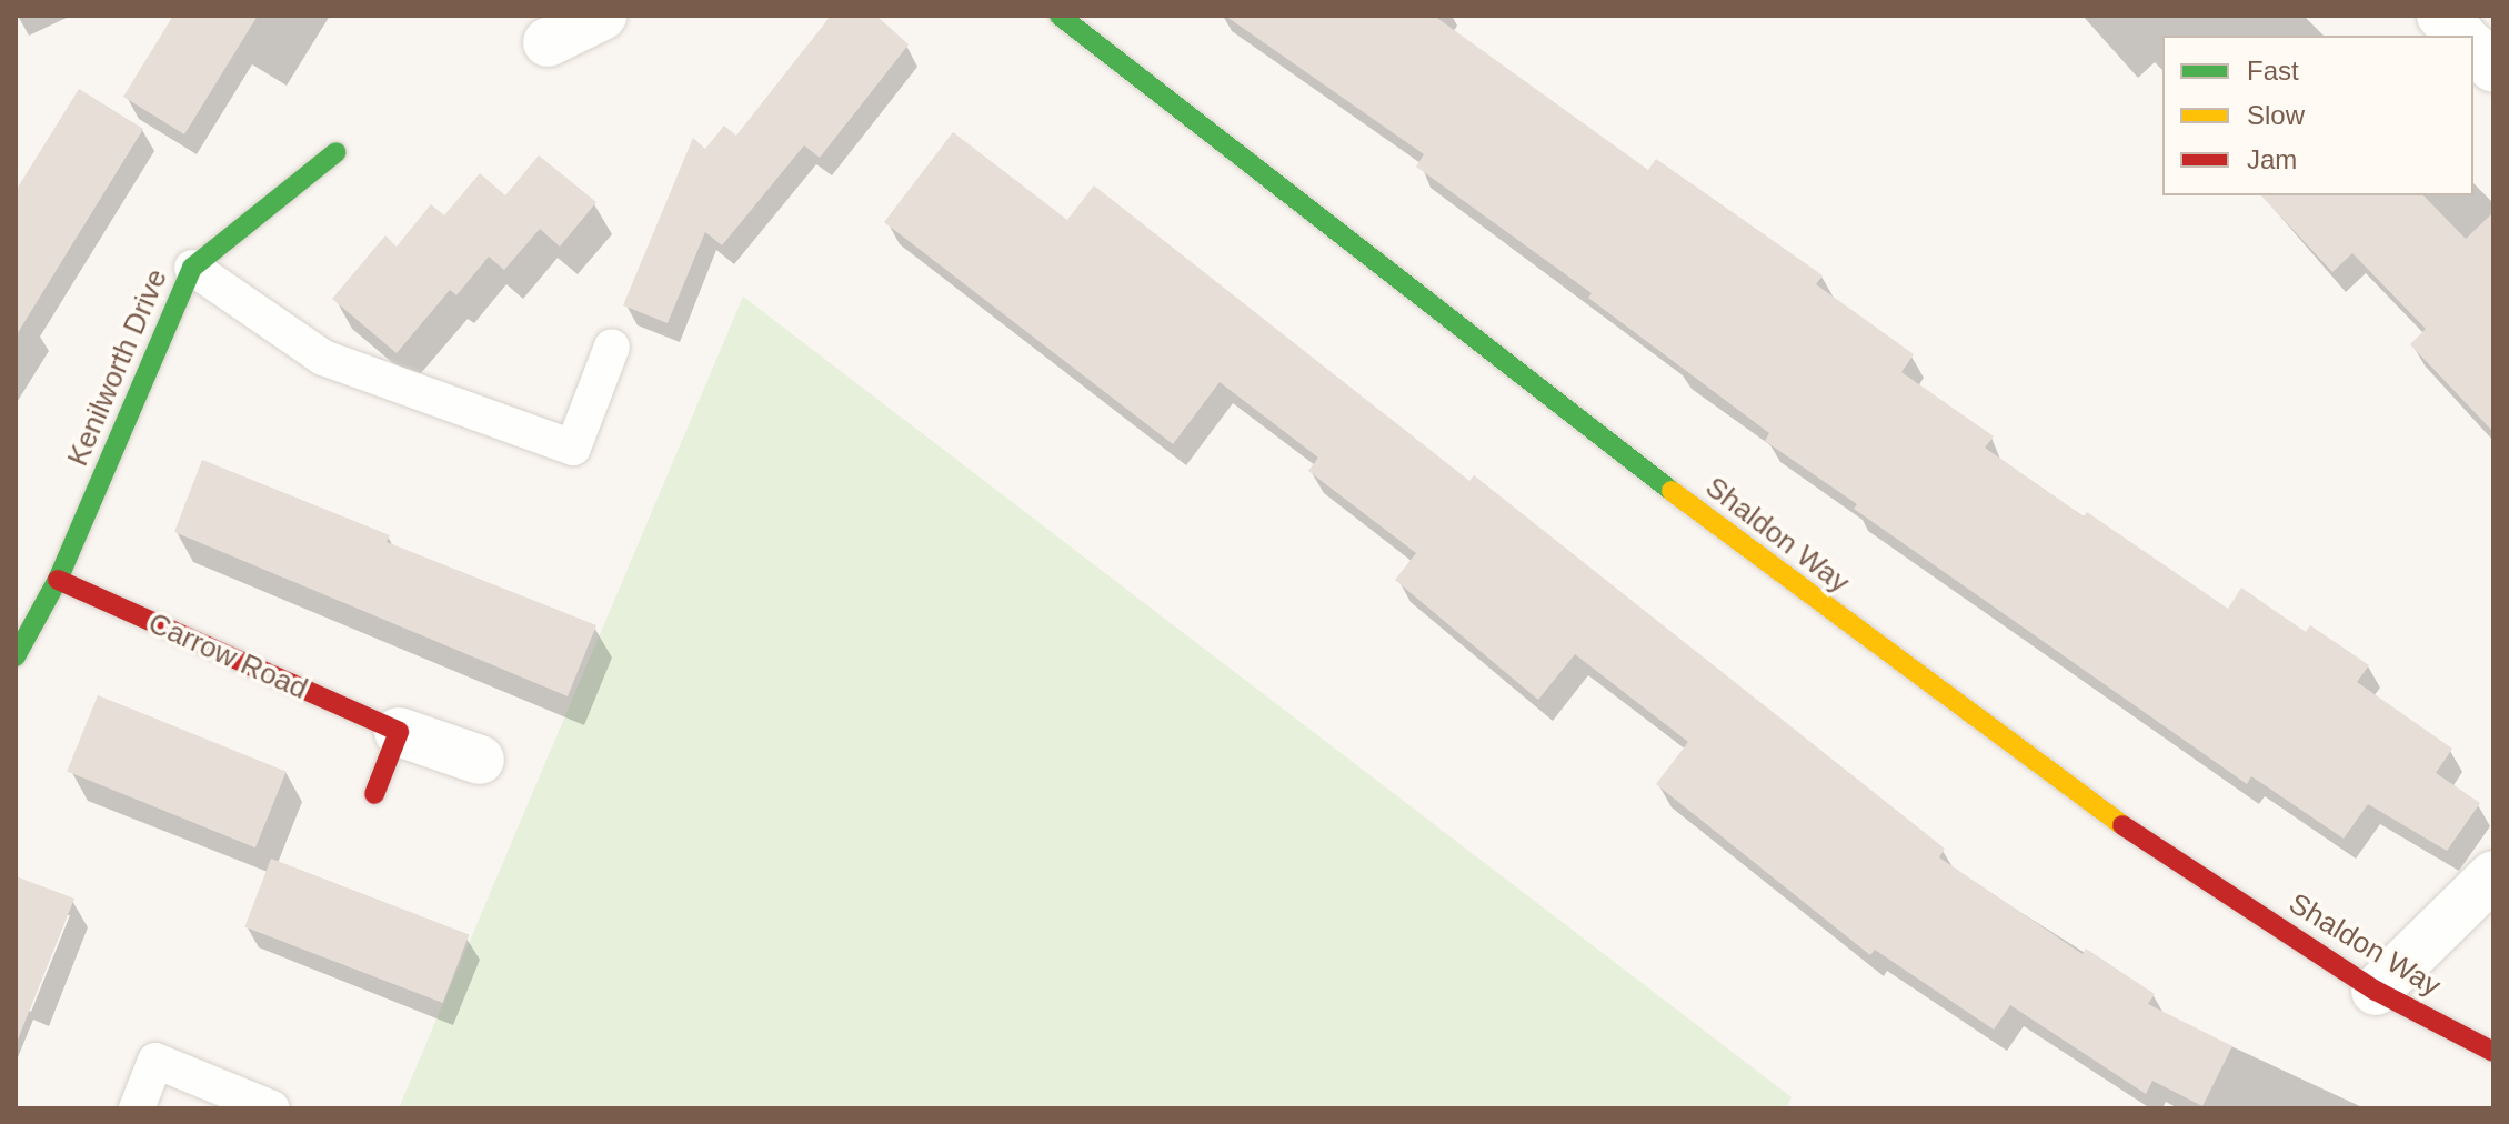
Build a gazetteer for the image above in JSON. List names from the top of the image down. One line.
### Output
{"streets":{"street":["Kenilworth Drive","Shaldon Way","Carrow Road"]},"crossings":[["Kenilworth Drive","Carrow Road"]],"legend":["Fast","Slow","Jam"]}
